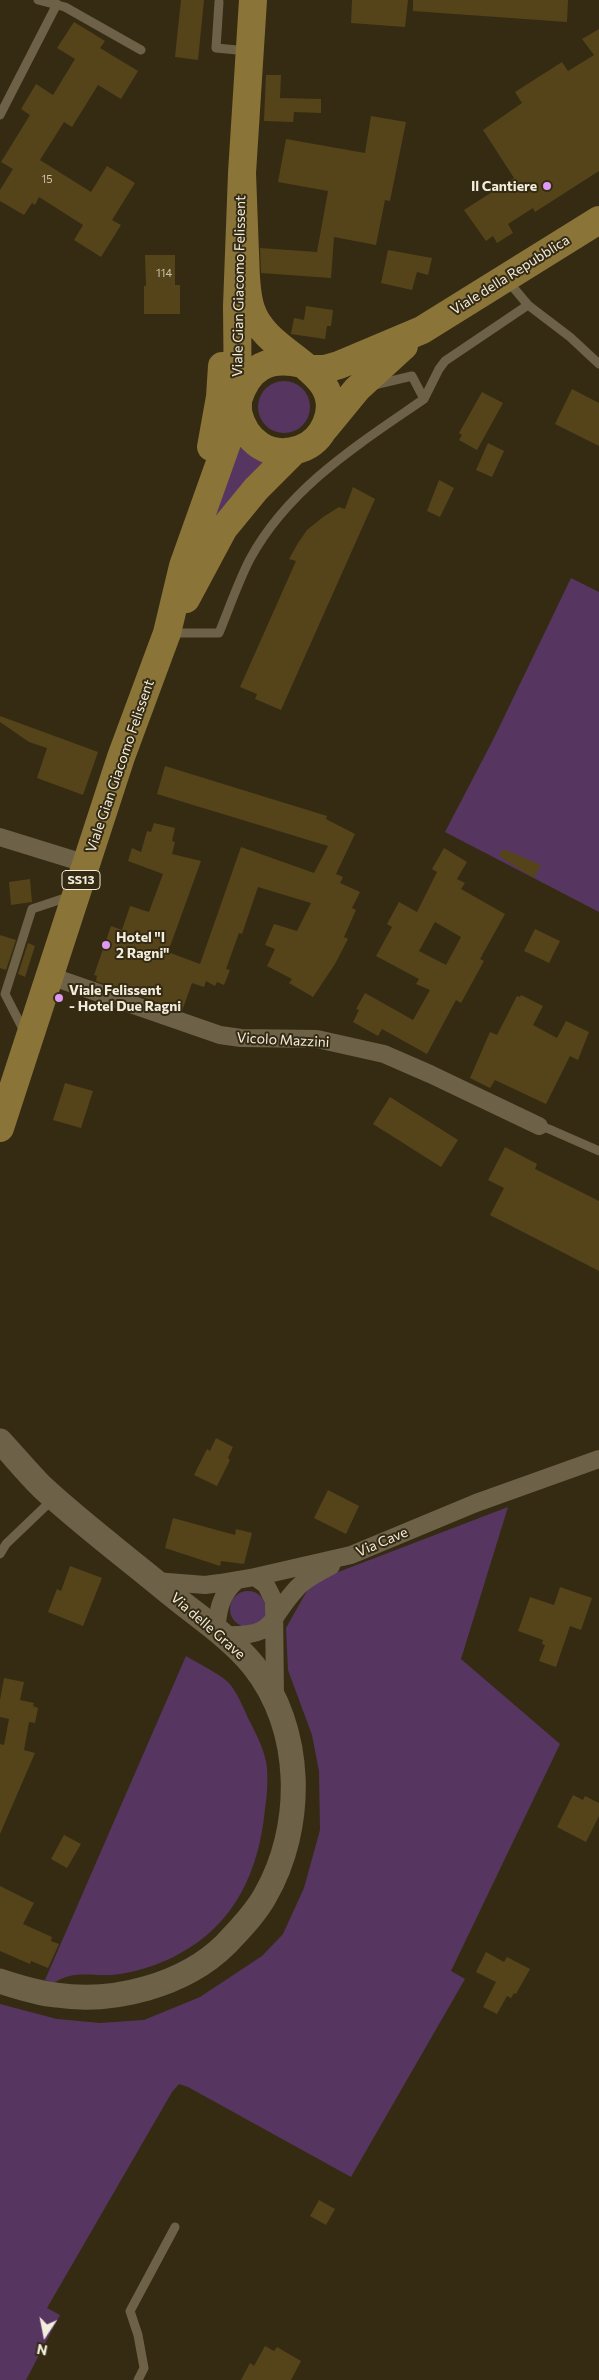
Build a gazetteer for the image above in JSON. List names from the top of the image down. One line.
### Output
{"streets":{"main road":["Viale della Repubblica","Viale Gian Giacomo Felissent","SS13","Via delle Grave"],"street":["Vicolo Mazzini","Via Cave"]},"crossings":[["Viale Gian Giacomo Felissent","Vicolo Mazzini"],["Via Cave","Via delle Grave"]],"places":["Il Cantiere","Hotel \"I 2 Ragni\"","Viale Felissent - Hotel Due Ragni"],"house_numbers":["15","114"],"north":"bottom"}
